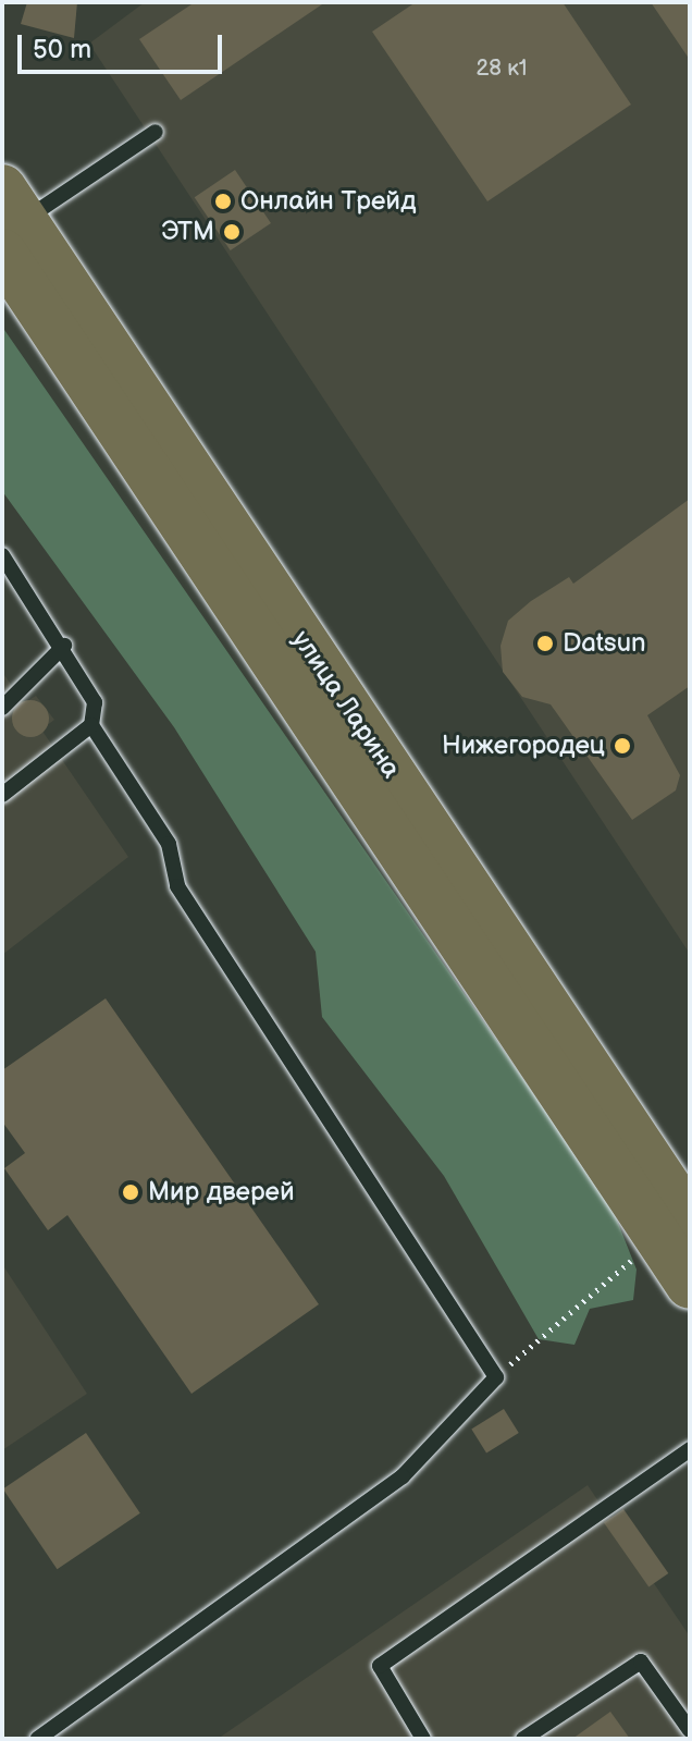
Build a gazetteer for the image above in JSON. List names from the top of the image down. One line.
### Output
{"streets":{"main road":["улица Ларина"]},"places":["Онлайн Трейд","ЭТМ","Datsun","Нижегородец","Мир дверей"],"house_numbers":["28 к1"],"scale_bar":"50 m"}
